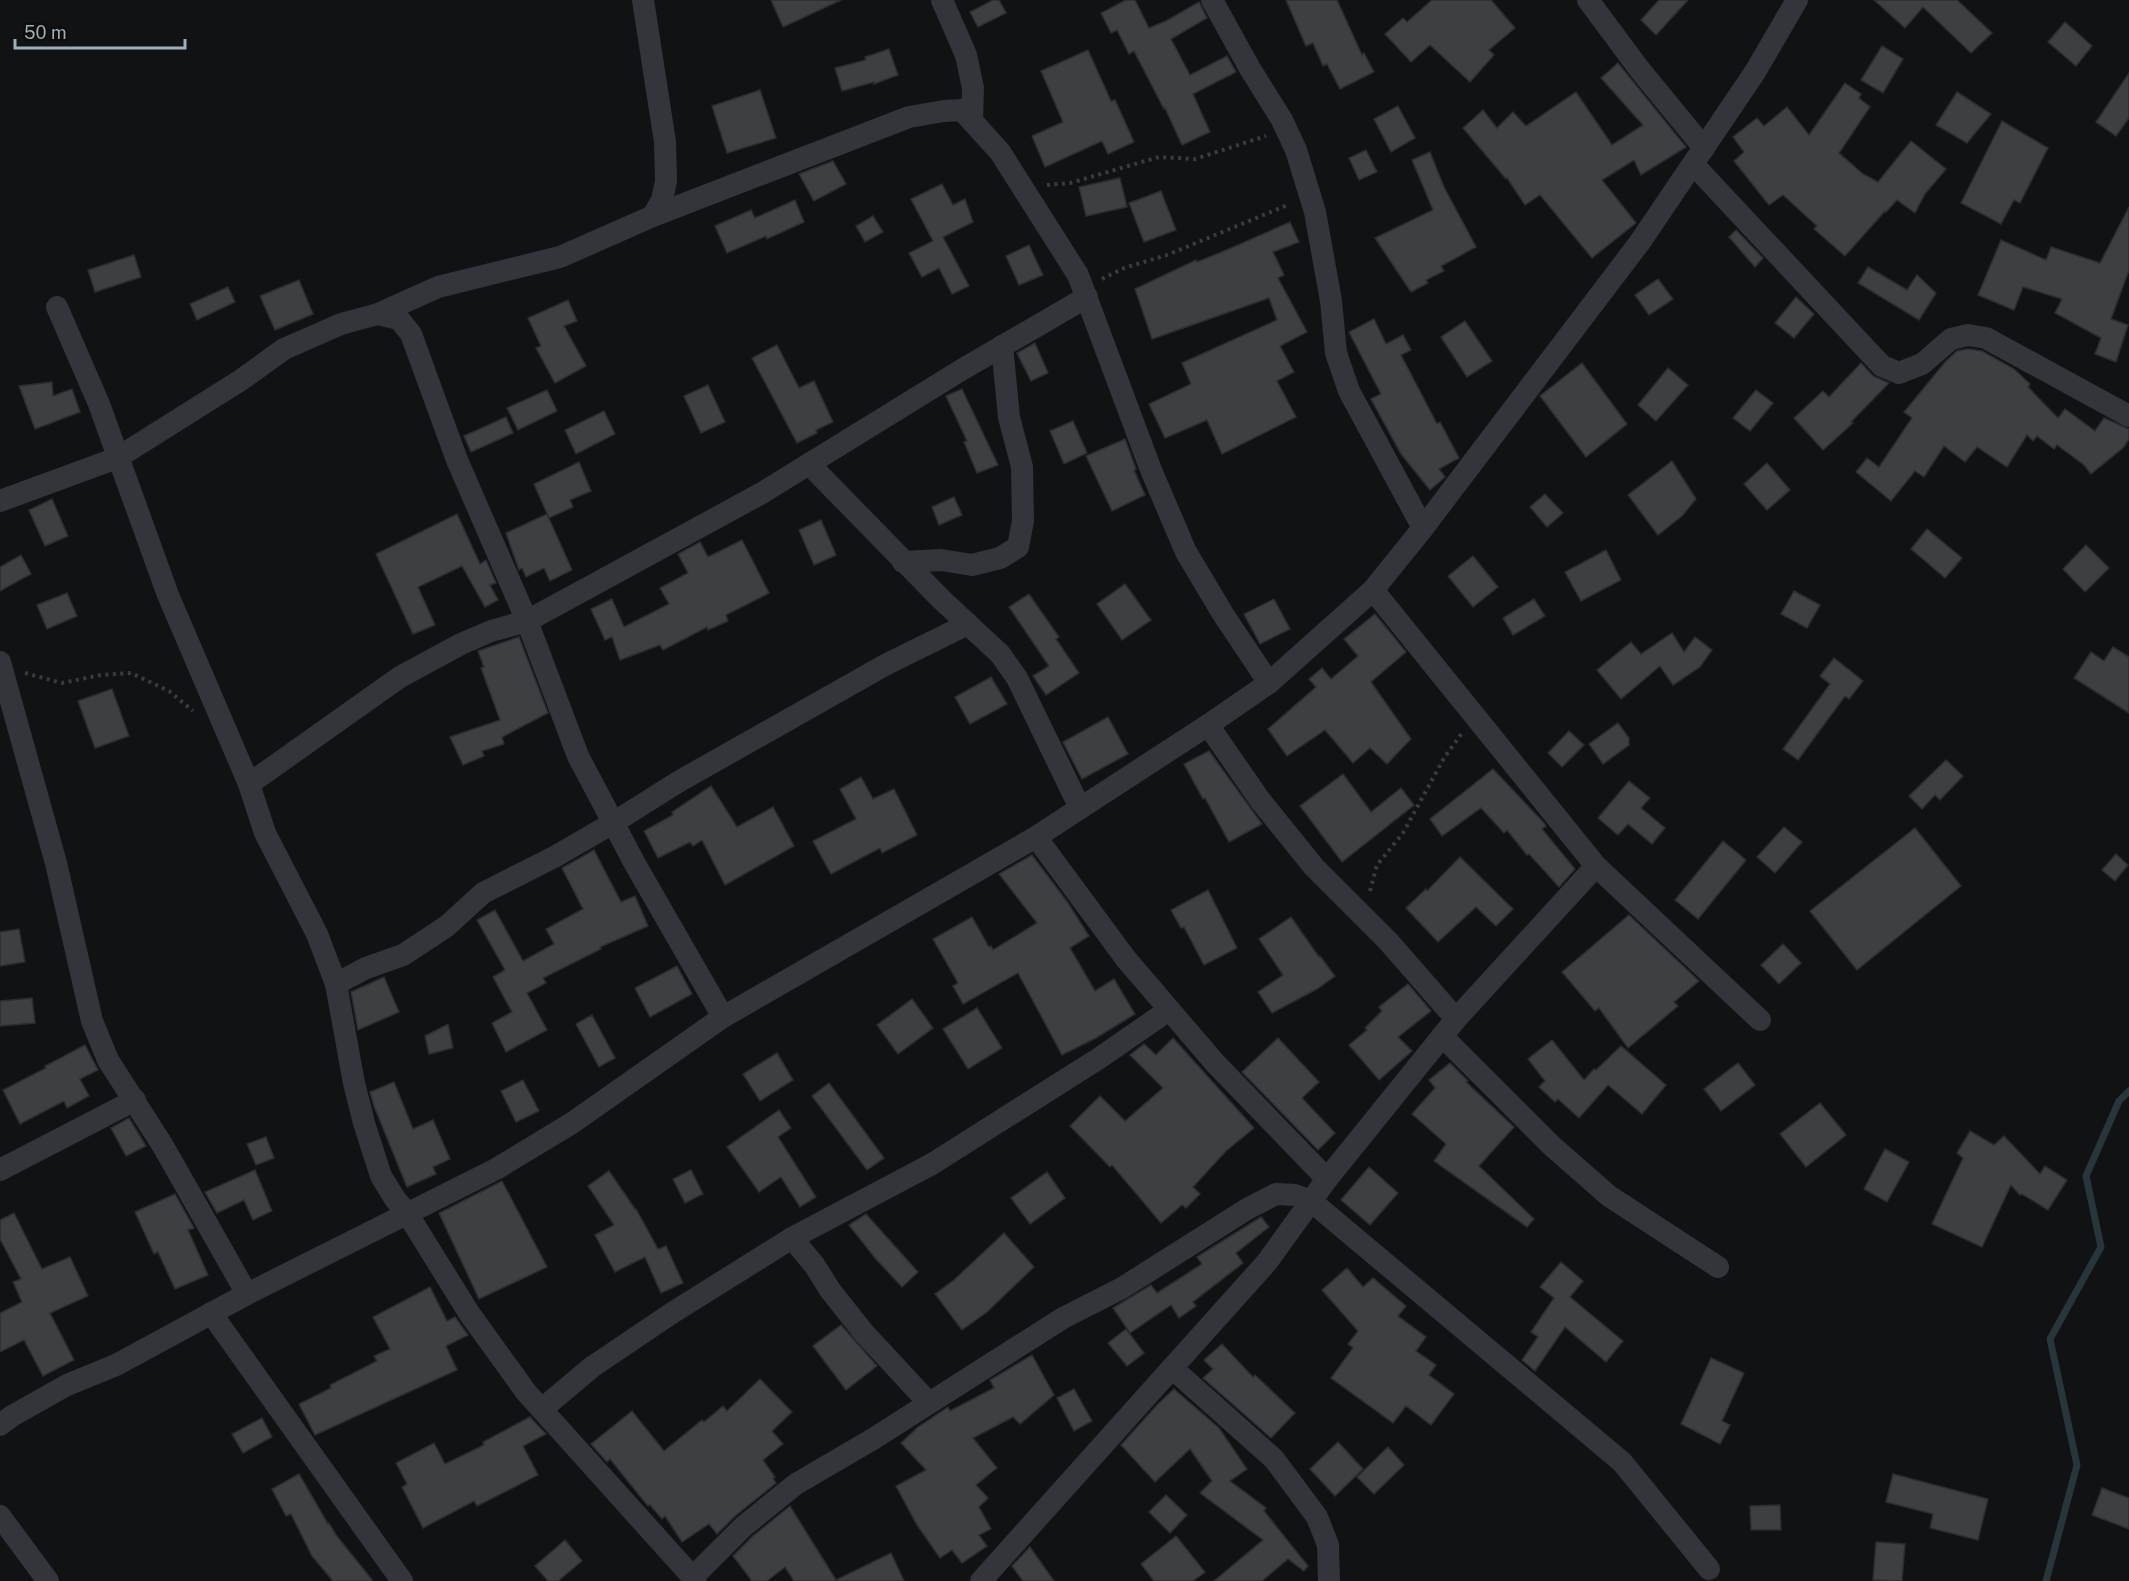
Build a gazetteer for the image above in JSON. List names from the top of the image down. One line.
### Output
{"scale_bar":"50 m"}
